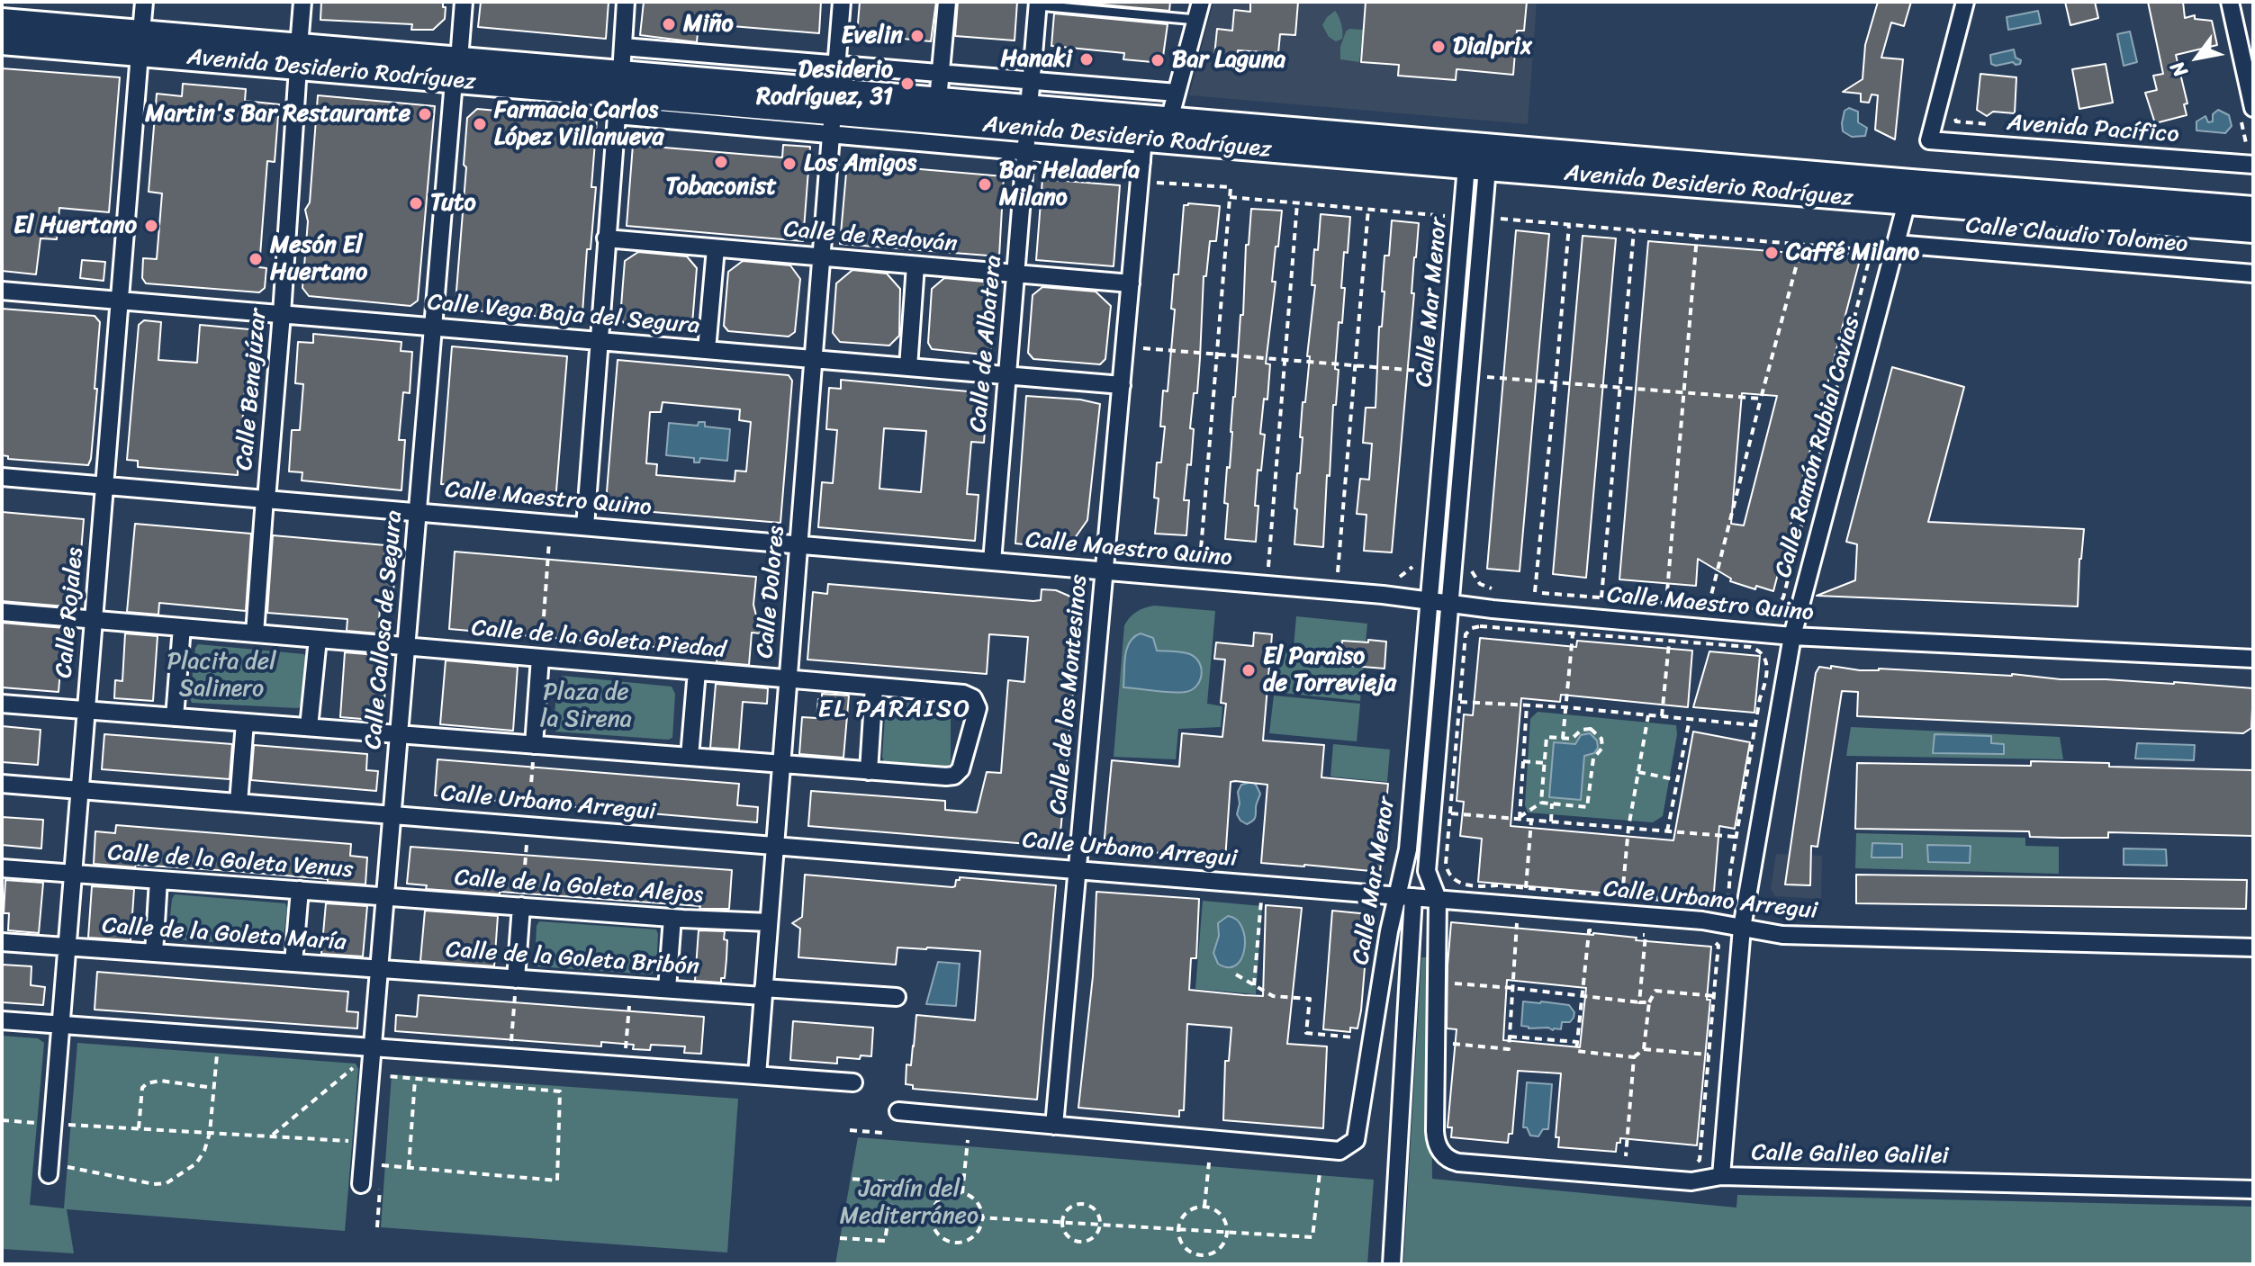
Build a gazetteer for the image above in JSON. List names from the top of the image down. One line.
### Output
{"streets":{"street":["Avenida Desiderio Rodríguez","Avenida Pacífico","Calle Claudio Tolomeo","Calle de Redován","Calle Mar Menor","Calle Vega Baja del Segura","Calle de Albatera","Calle Benejúzar","Calle Ramón Rubial Cavias","Calle Maestro Quino","Calle Dolores","Calle Rojales","Calle Callosa de Segura","Calle de la Goleta Piedad","Calle de los Montesinos","Calle Urbano Arregui","Calle de la Goleta Venus","Calle de la Goleta Alejos","Calle de la Goleta María","Calle de la Goleta Bribón","Calle Galileo Galilei"]},"crossings":[["Avenida Desiderio Rodríguez","Calle Mar Menor"],["Avenida Desiderio Rodríguez","Calle de Albatera"],["Avenida Desiderio Rodríguez","Calle Benejúzar"],["Avenida Desiderio Rodríguez","Calle Ramón Rubial Cavias"],["Avenida Desiderio Rodríguez","Calle Dolores"],["Avenida Desiderio Rodríguez","Calle Rojales"],["Avenida Desiderio Rodríguez","Calle Callosa de Segura"],["Avenida Desiderio Rodríguez","Calle de los Montesinos"],["Calle Claudio Tolomeo","Calle Ramón Rubial Cavias"],["Calle de Redován","Calle de Albatera"],["Calle de Redován","Calle Dolores"],["Calle de Redován","Calle de los Montesinos"],["Calle Mar Menor","Calle Maestro Quino"],["Calle Mar Menor","Calle de los Montesinos"],["Calle Mar Menor","Calle Urbano Arregui"],["Calle Mar Menor","Calle Galileo Galilei"],["Calle Vega Baja del Segura","Calle de Albatera"],["Calle Vega Baja del Segura","Calle Benejúzar"],["Calle Vega Baja del Segura","Calle Dolores"],["Calle Vega Baja del Segura","Calle Rojales"],["Calle Vega Baja del Segura","Calle Callosa de Segura"],["Calle Vega Baja del Segura","Calle de los Montesinos"],["Calle de Albatera","Calle Maestro Quino"],["Calle Benejúzar","Calle Maestro Quino"],["Calle Benejúzar","Calle de la Goleta Piedad"],["Calle Ramón Rubial Cavias","Calle Maestro Quino"],["Calle Ramón Rubial Cavias","Calle Urbano Arregui"],["Calle Ramón Rubial Cavias","Calle Galileo Galilei"],["Calle Maestro Quino","Calle Dolores"],["Calle Maestro Quino","Calle Rojales"],["Calle Maestro Quino","Calle Callosa de Segura"],["Calle Maestro Quino","Calle de los Montesinos"],["Calle Dolores","Calle de la Goleta Piedad"],["Calle Dolores","Calle Urbano Arregui"],["Calle Dolores","Calle de la Goleta Alejos"],["Calle Dolores","Calle de la Goleta Bribón"],["Calle Rojales","Calle de la Goleta Piedad"],["Calle Rojales","Calle Urbano Arregui"],["Calle Rojales","Calle de la Goleta Venus"],["Calle Rojales","Calle de la Goleta María"],["Calle Callosa de Segura","Calle de la Goleta Piedad"],["Calle Callosa de Segura","Calle Urbano Arregui"],["Calle Callosa de Segura","Calle de la Goleta Venus"],["Calle Callosa de Segura","Calle de la Goleta Alejos"],["Calle Callosa de Segura","Calle de la Goleta María"],["Calle Callosa de Segura","Calle de la Goleta Bribón"],["Calle de los Montesinos","Calle Urbano Arregui"],["Calle de la Goleta Venus","Calle de la Goleta Alejos"],["Calle de la Goleta María","Calle de la Goleta Bribón"]],"districts":["EL PARAISO"],"parks":["Placita del Salinero","Plaza de la Sirena","Jardín del Mediterráneo"],"places":["Miño","Evelin","Dialprix","Hanaki","Bar Laguna","Desiderio Rodríguez, 31","Martin's Bar Restaurante","Farmacia Carlos López Villanueva","Tobaconist","Los Amigos","Bar Heladería Milano","Tuto","El Huertano","Caffé Milano","Mesón El Huertano","El Paraìso de Torrevieja"],"north":"bottom left"}
